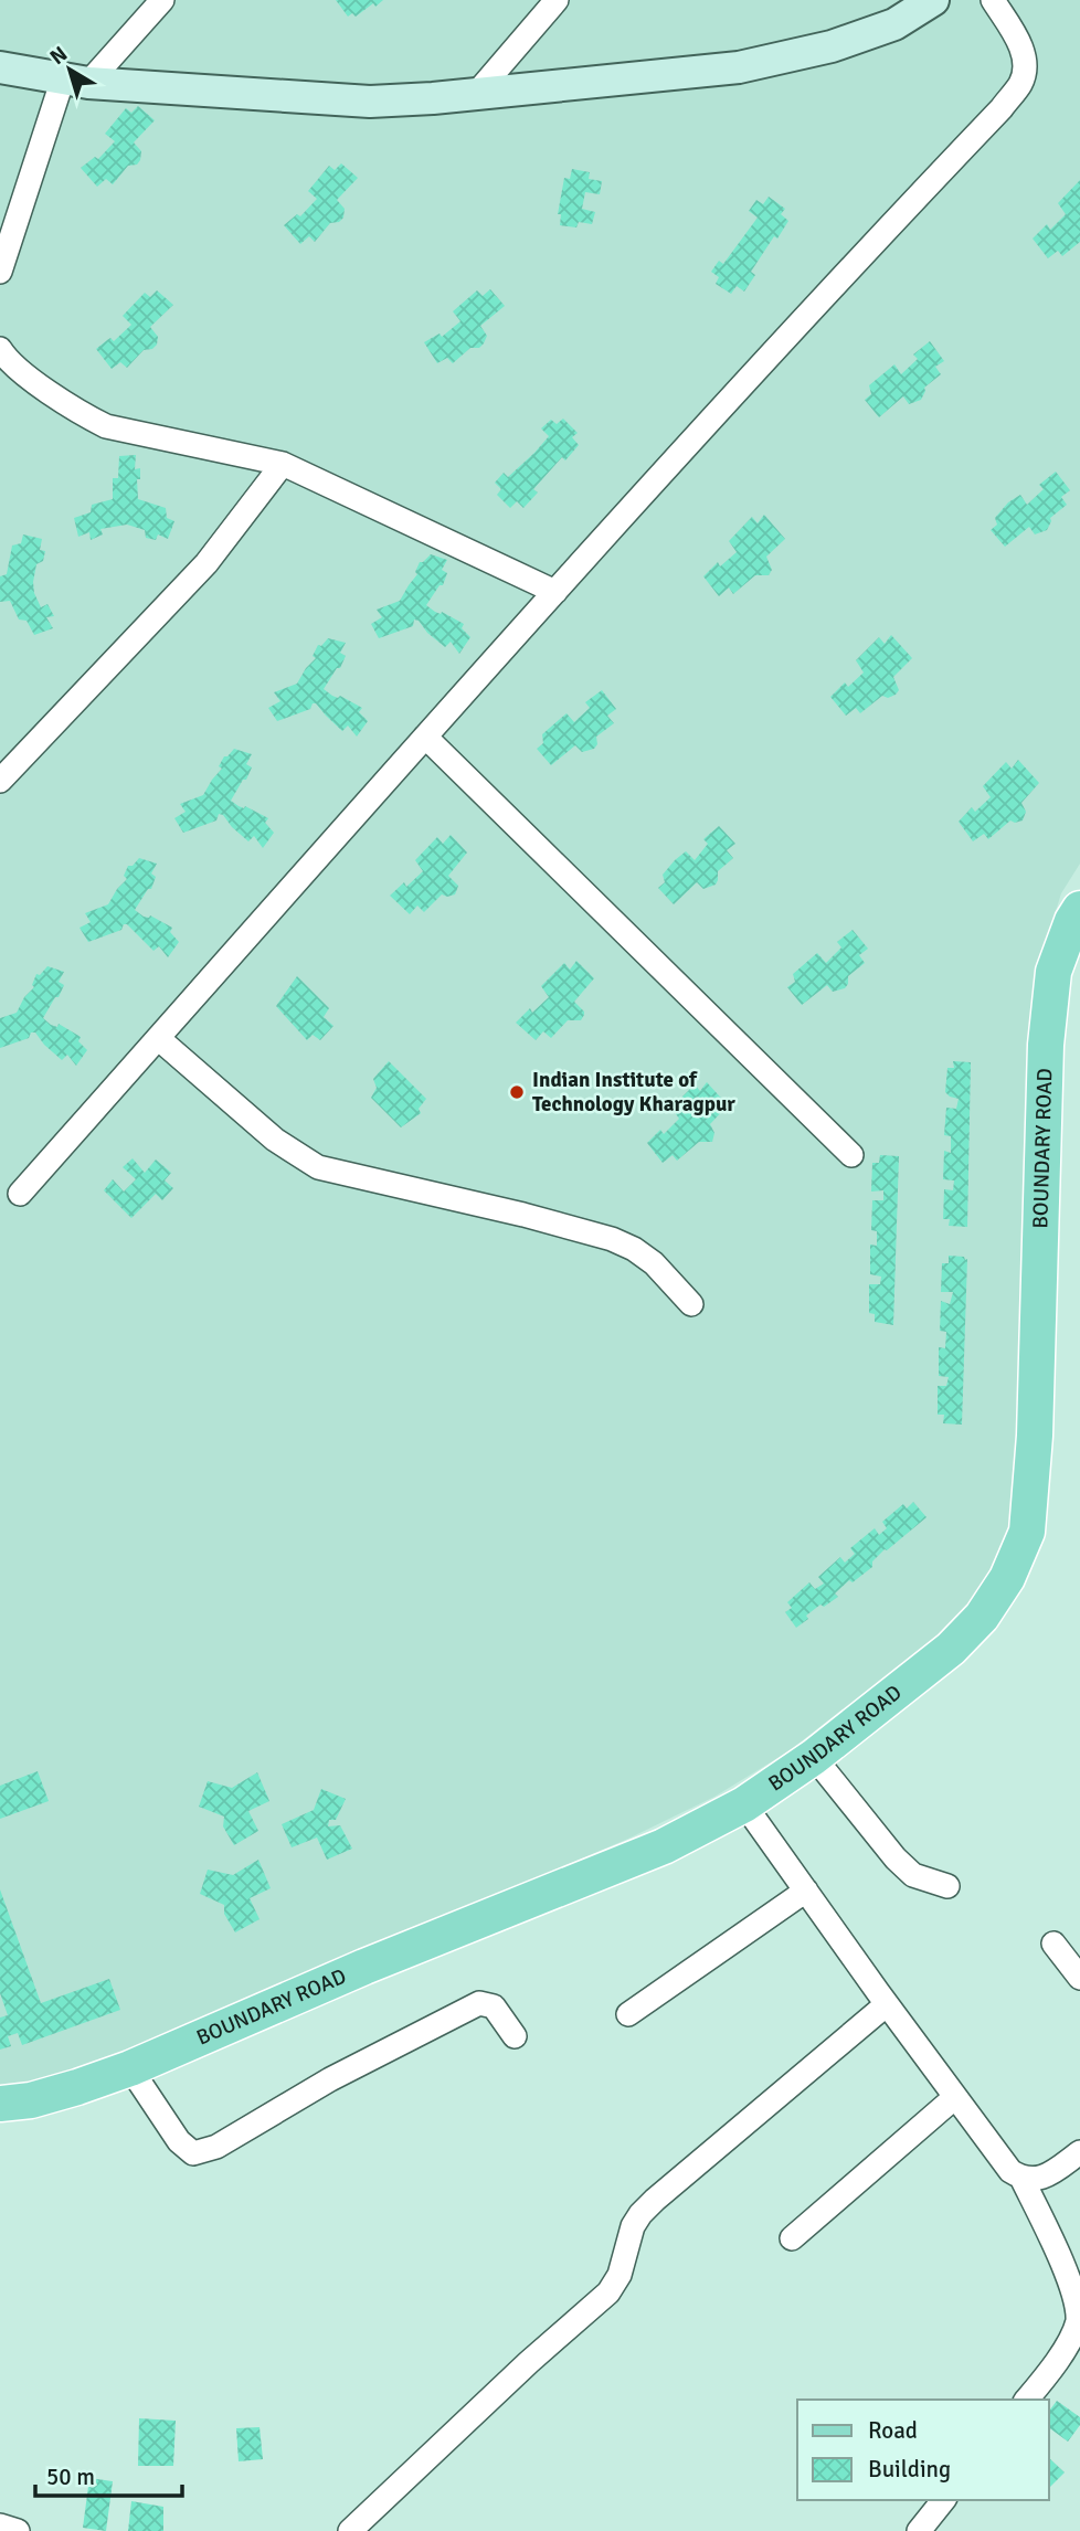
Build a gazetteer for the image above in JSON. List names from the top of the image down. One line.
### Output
{"streets":{"main road":["BOUNDARY ROAD"]},"places":["Indian Institute of Technology Kharagpur"],"legend":["Road","Building"],"scale_bar":"50 m","north":"top left"}
